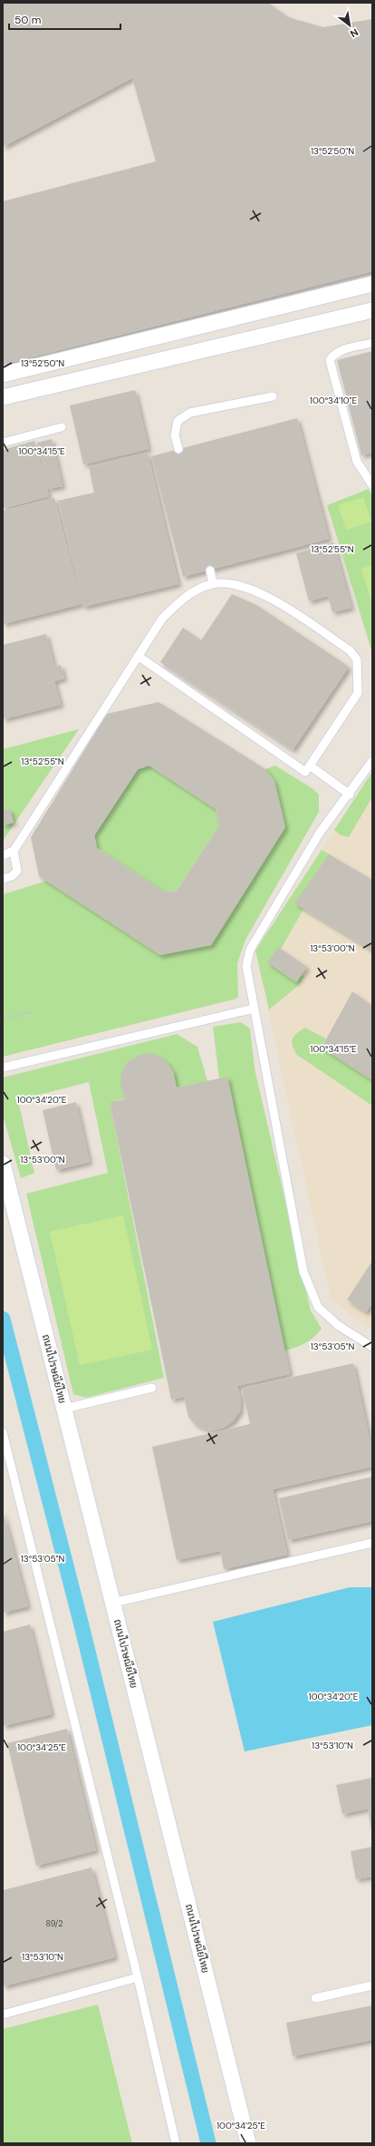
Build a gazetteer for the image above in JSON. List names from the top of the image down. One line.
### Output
{"streets":{"street":["ถนนไปรษณีย์ไทย"]},"house_numbers":["89/2"],"scale_bar":"50 m","north":"bottom right","coordinates":["13°52'50\"N","100°34'10\"E","100°34'15\"E","13°52'55\"N","13°53'00\"N","100°34'20\"E","13°53'05\"N","13°53'10\"N","100°34'25\"E"]}
